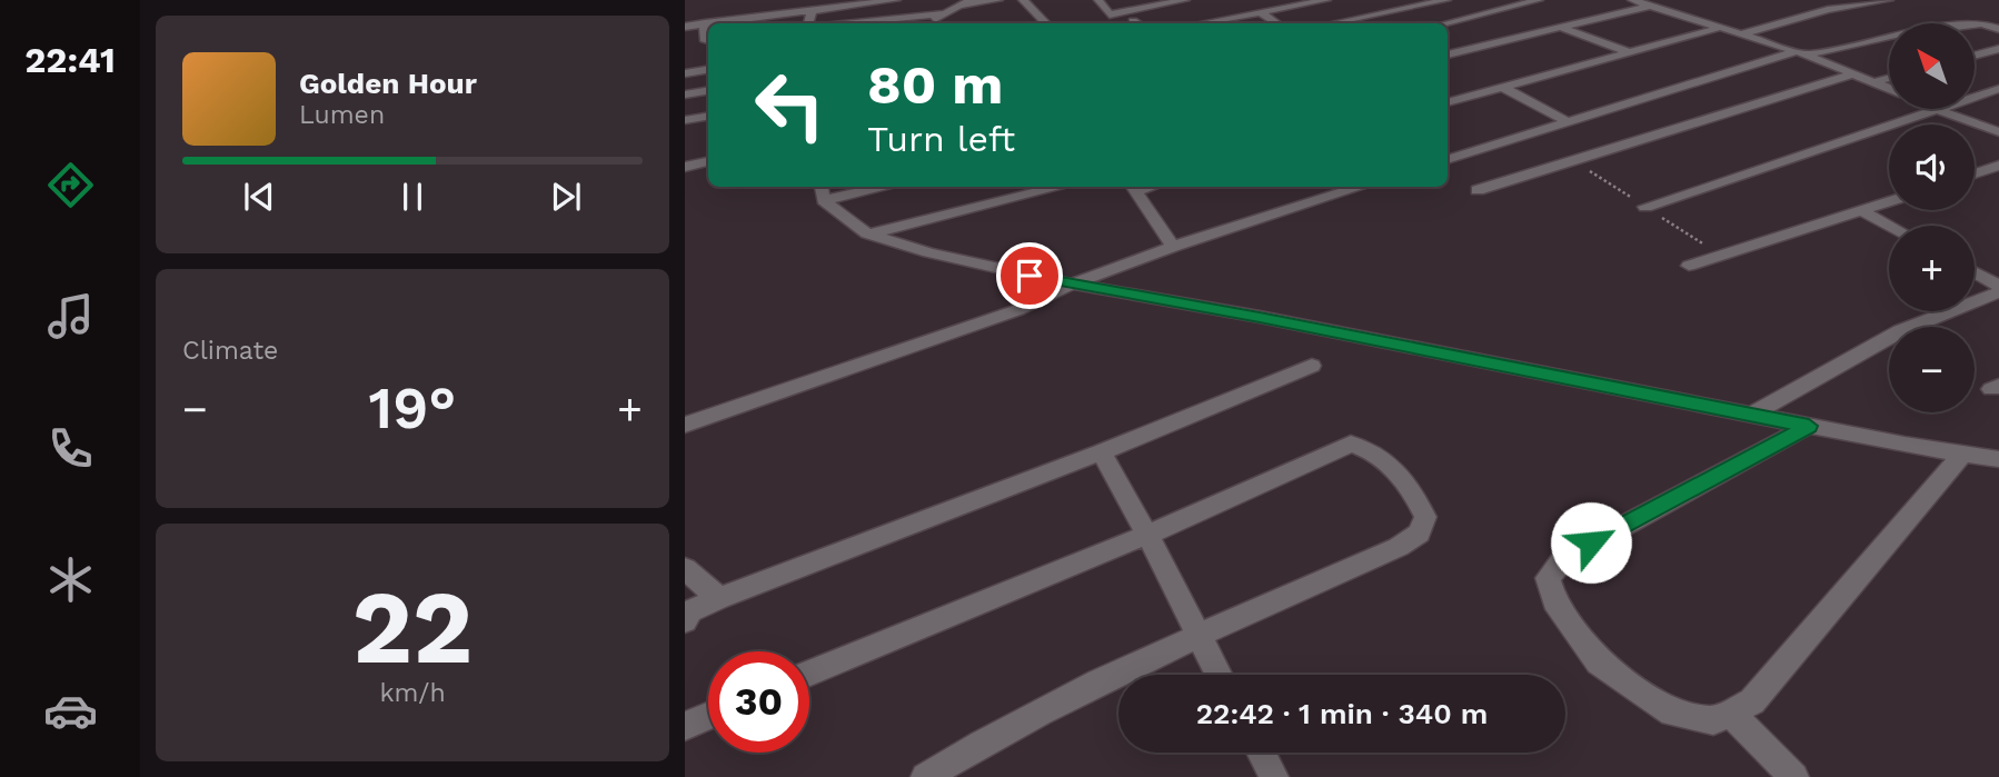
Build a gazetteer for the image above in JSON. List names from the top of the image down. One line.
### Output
{"north":"top left","page":{"tabs":"22:41","map_buttons":["+","−"],"turn":["80 m","Turn left"],"song":["Golden Hour","Lumen"],"tile":["Climate",["22","km/h"]],"heat":["−","19°","+"],"limit":"30","trip":"22:42 · 1 min · 340 m"}}
